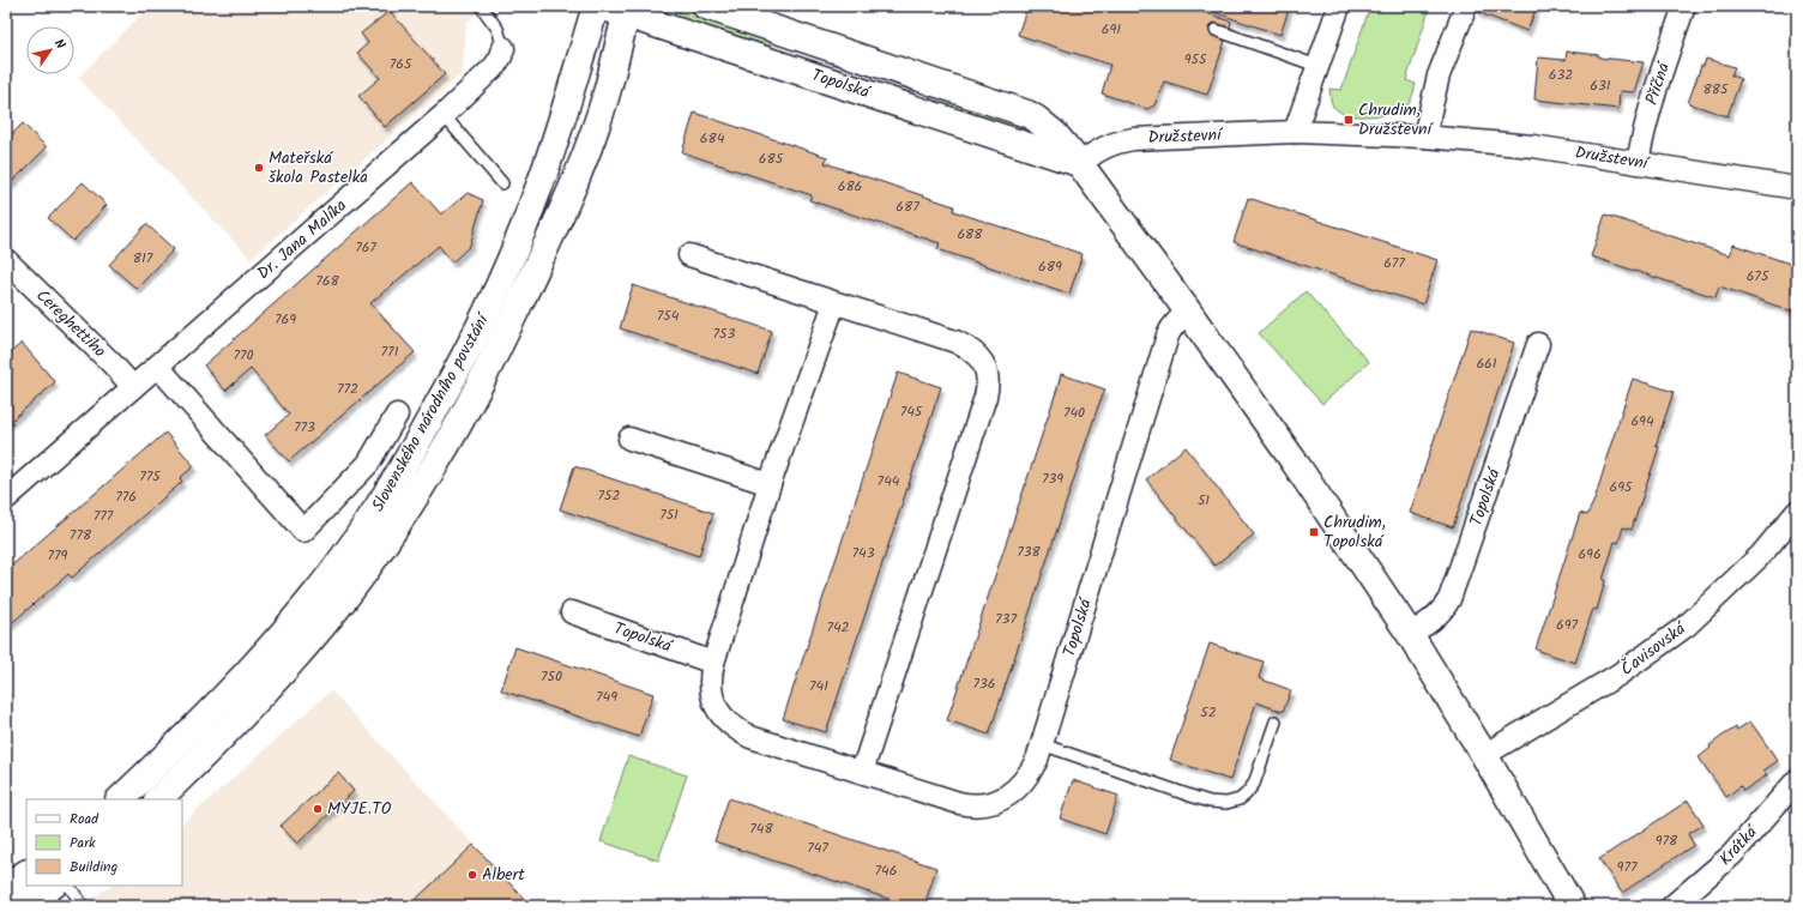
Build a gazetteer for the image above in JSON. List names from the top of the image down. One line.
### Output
{"streets":{"main road":["Topolská","Slovenského národního povstání"],"street":["Příčná","Družstevní","Dr. Jana Malíka","Cereghettiho","Čavisovská","Krátká"]},"crossings":[["Topolská","Družstevní"],["Topolská","Slovenského národního povstání"],["Topolská","Čavisovská"],["Příčná","Družstevní"],["Dr. Jana Malíka","Cereghettiho"]],"places":{"transit":["Chrudim, Družstevní","Chrudim, Topolská"],"other":["Mateřská škola Pastelka","MYJE.TO","Albert"]},"house_numbers":["691","955","765","632","631","885","684","685","686","687","688","767","817","677","689","675","768","754","769","753","771","770","661","772","745","740","694","773","775","739","744","695","752","776","51","751","777","778","738","743","696","779","737","697","742","750","736","741","749","52","748","978","747","977","746"],"legend":["Road","Park","Building"],"north":"top right"}
